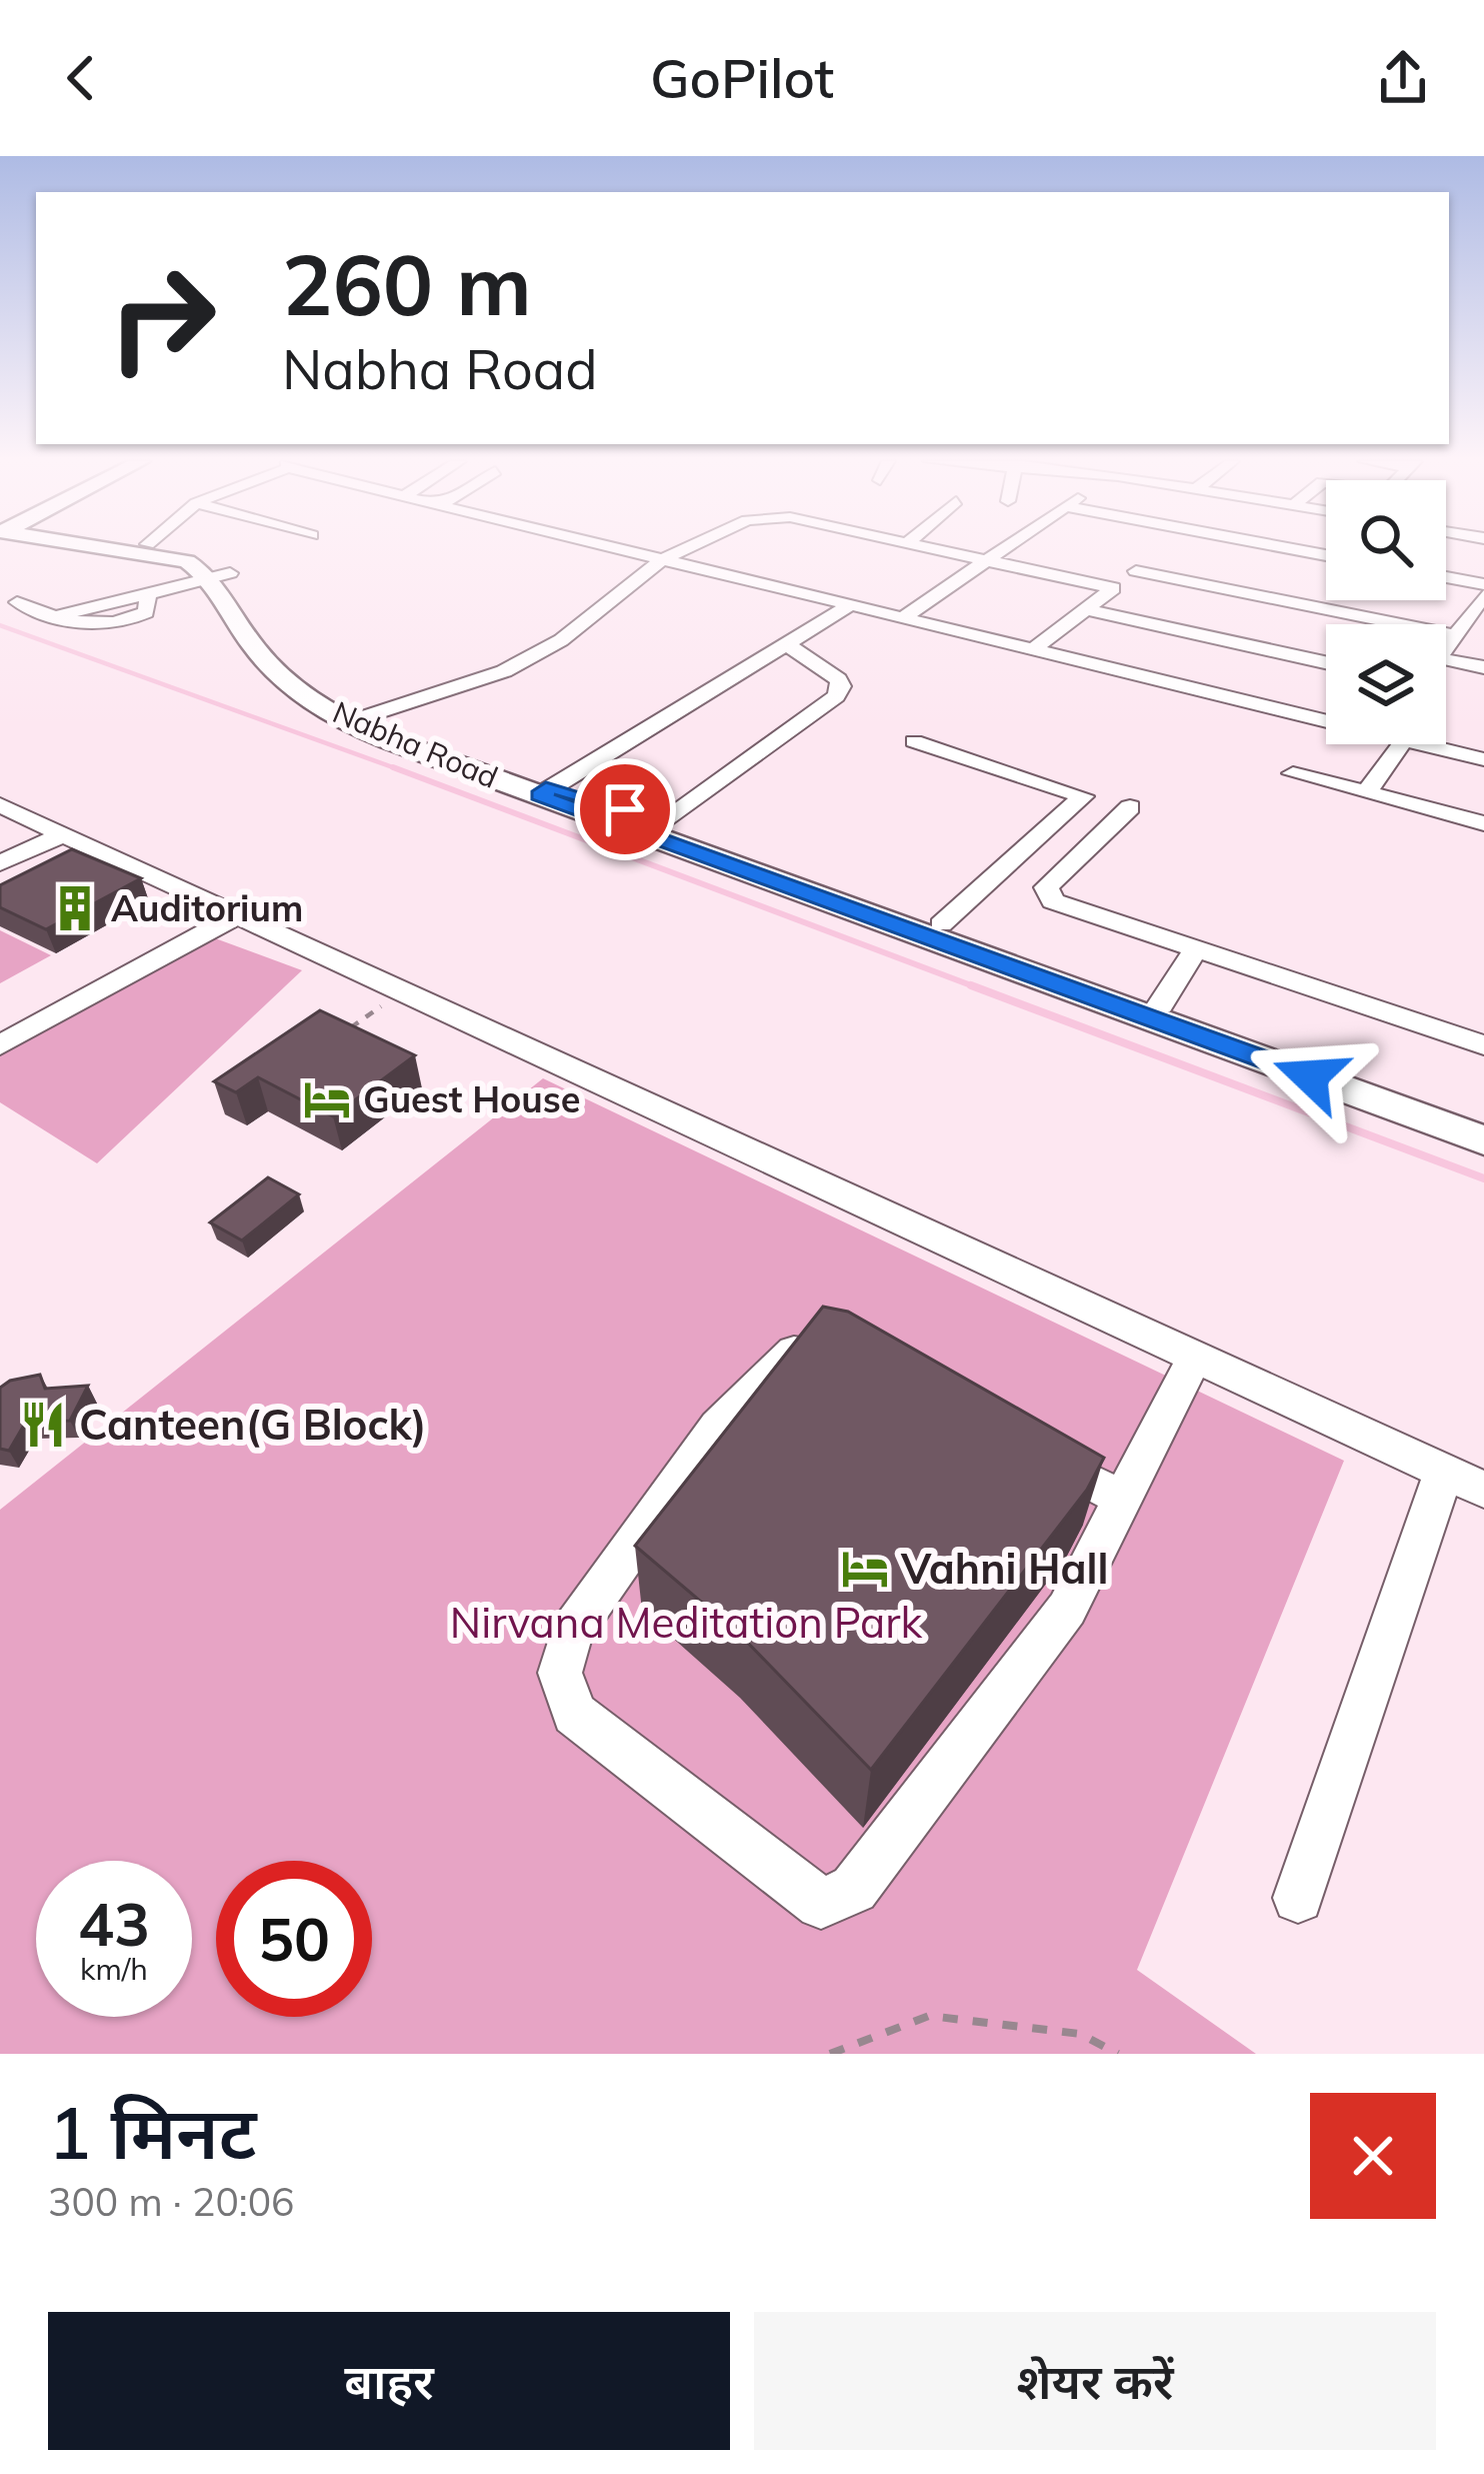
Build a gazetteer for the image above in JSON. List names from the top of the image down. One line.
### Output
{"streets":{"main road":["Nabha Road"]},"parks":["Nirvana Meditation Park"],"places":{"building":["Auditorium"],"hotel":["Guest House","Vahni Hall"],"restaurant":["Canteen(G Block)"]},"page":{"header":"GoPilot","turn":["260 m","Nabha Road"],"speed":"43 km/h","limit":"50","heading":["1 मिनट","300 m · 20:06"],"buttons":["बाहर","शेयर करें"]}}
